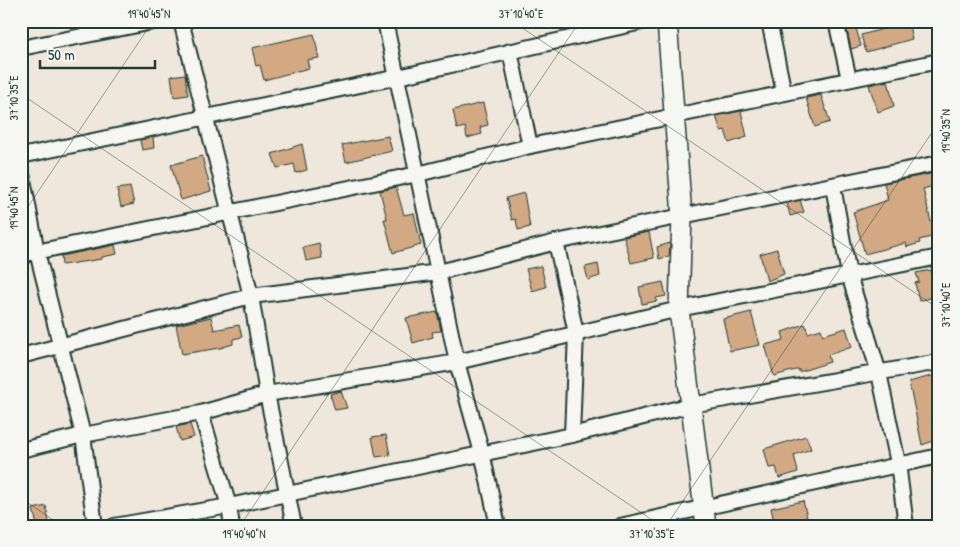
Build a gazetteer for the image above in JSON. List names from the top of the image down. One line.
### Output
{"scale_bar":"50 m","coordinates":["19°40'45\"N","37°10'40\"E","37°10'35\"E","19°40'35\"N","19°40'40\"N"]}
